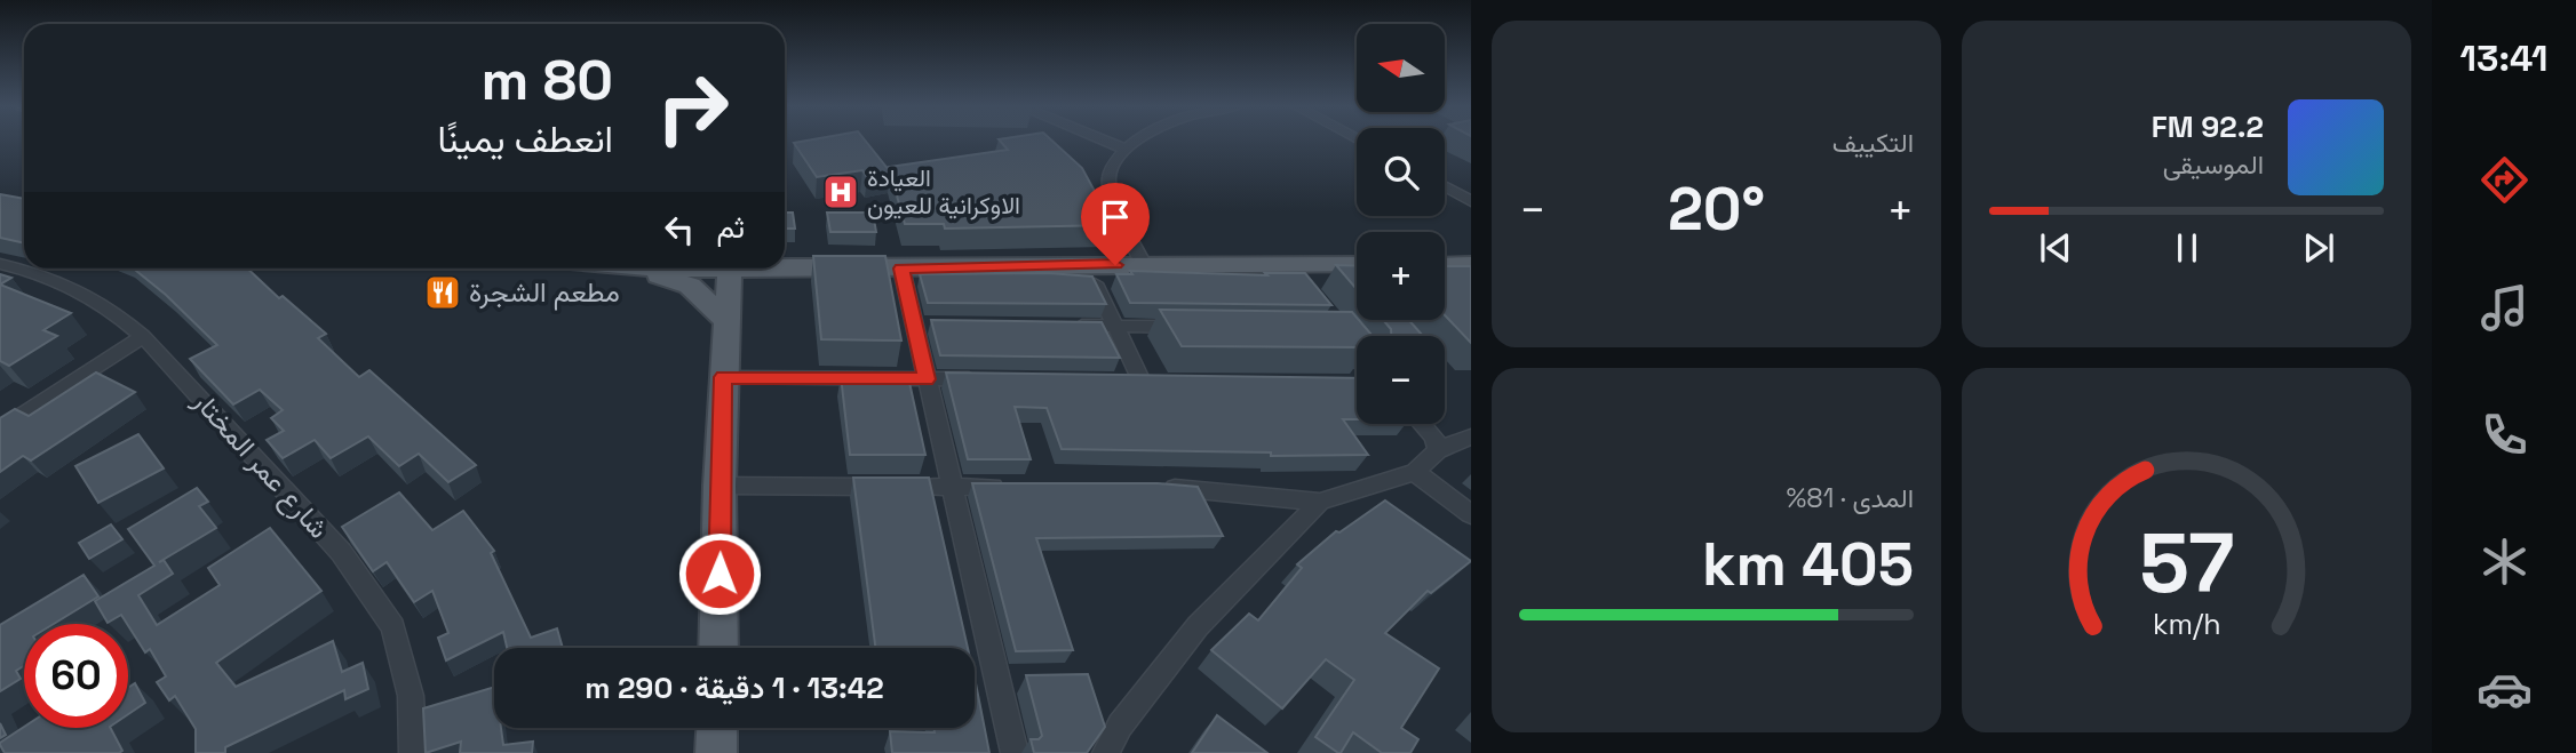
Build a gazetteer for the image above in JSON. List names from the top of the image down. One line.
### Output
{"streets":{"street":["شارع عمر المختار"]},"places":{"hospital":["العيادة الاوكرانية للعيون"],"restaurant":["مطعم الشجرة"]},"north":"left","page":{"tabs":"13:41","tile":["التكييف",["المدى · 81%","405 km"]],"map_buttons":["+","−"],"turn":["80 m","انعطف يمينًا"],"song":["92.2 FM","الموسيقى"],"heat":["−","20°","+"],"then":"ثم","limit":"60","trip":"13:42 · 1 دقيقة · 290 m","gauge":["57","km/h"]}}
